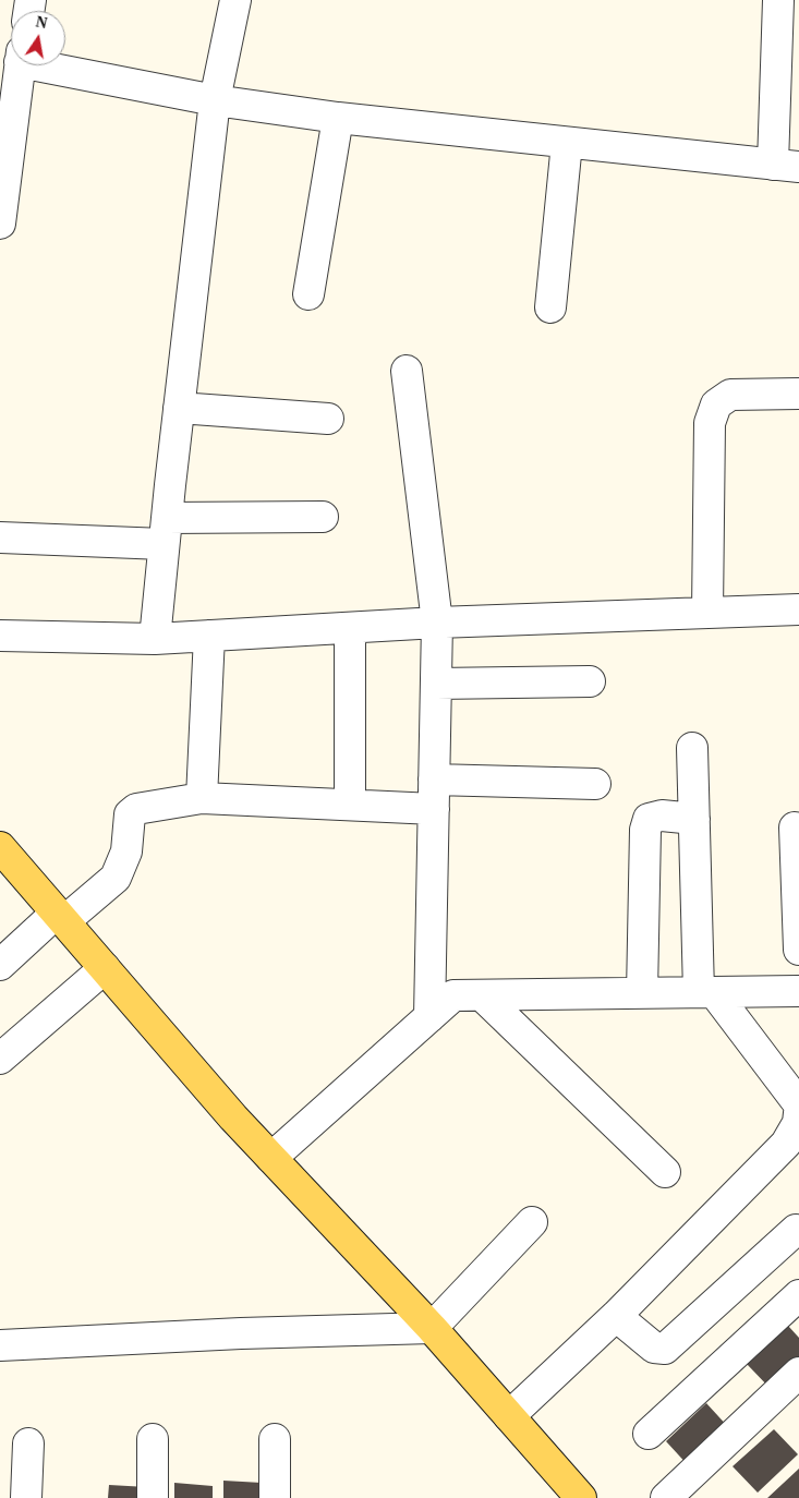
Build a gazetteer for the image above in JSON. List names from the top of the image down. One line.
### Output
{"north":"top"}
